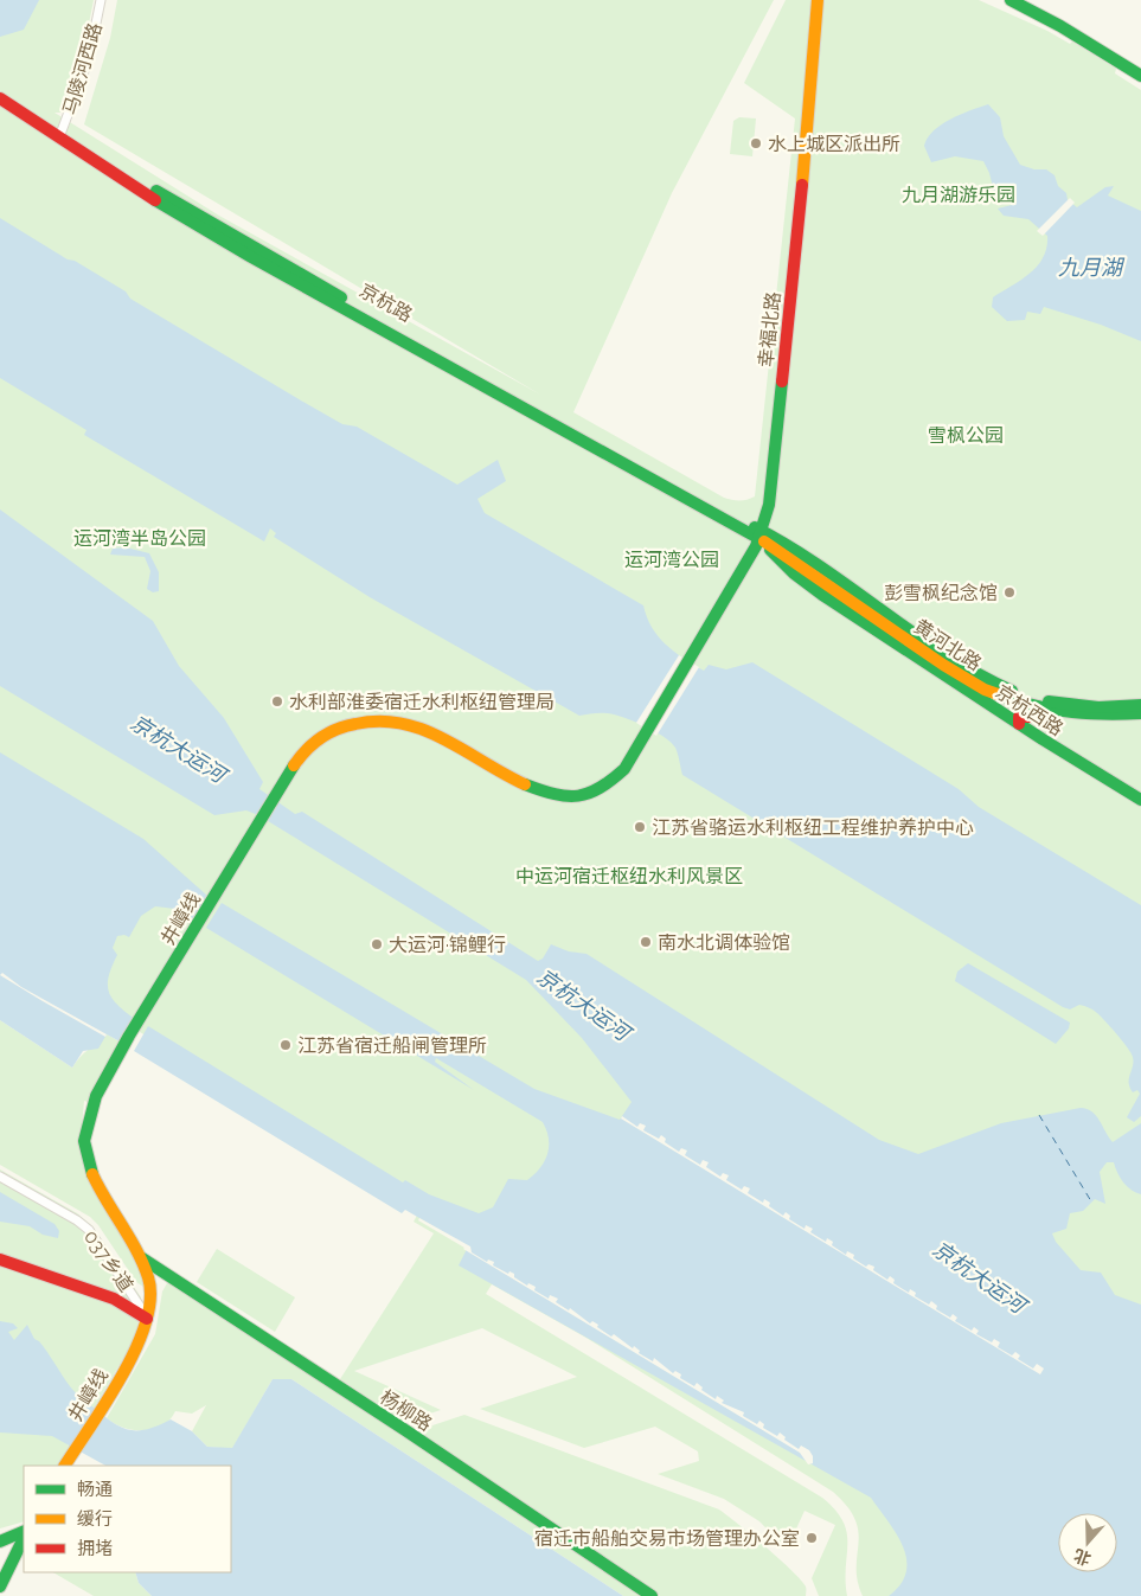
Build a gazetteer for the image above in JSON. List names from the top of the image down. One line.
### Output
{"streets":{"main road":["京杭路","幸福北路","黄河北路","京杭西路","井嶂线","杨柳路"],"street":["马陵河西路","037乡道"]},"crossings":[["马陵河西路","京杭路"],["京杭路","幸福北路"],["京杭路","黄河北路"],["京杭路","京杭西路"],["幸福北路","黄河北路"],["幸福北路","京杭西路"],["幸福北路","井嶂线"],["黄河北路","京杭西路"],["井嶂线","037乡道"],["井嶂线","杨柳路"]],"water":["九月湖","京杭大运河"],"parks":["九月湖游乐园","雪枫公园","运河湾半岛公园","运河湾公园","中运河宿迁枢纽水利风景区"],"places":["水上城区派出所","彭雪枫纪念馆","水利部淮委宿迁水利枢纽管理局","江苏省骆运水利枢纽工程维护养护中心","南水北调体验馆","大运河·锦鲤行","江苏省宿迁船闸管理所","宿迁市船舶交易市场管理办公室"],"legend":["畅通","缓行","拥堵"],"north":"bottom"}
